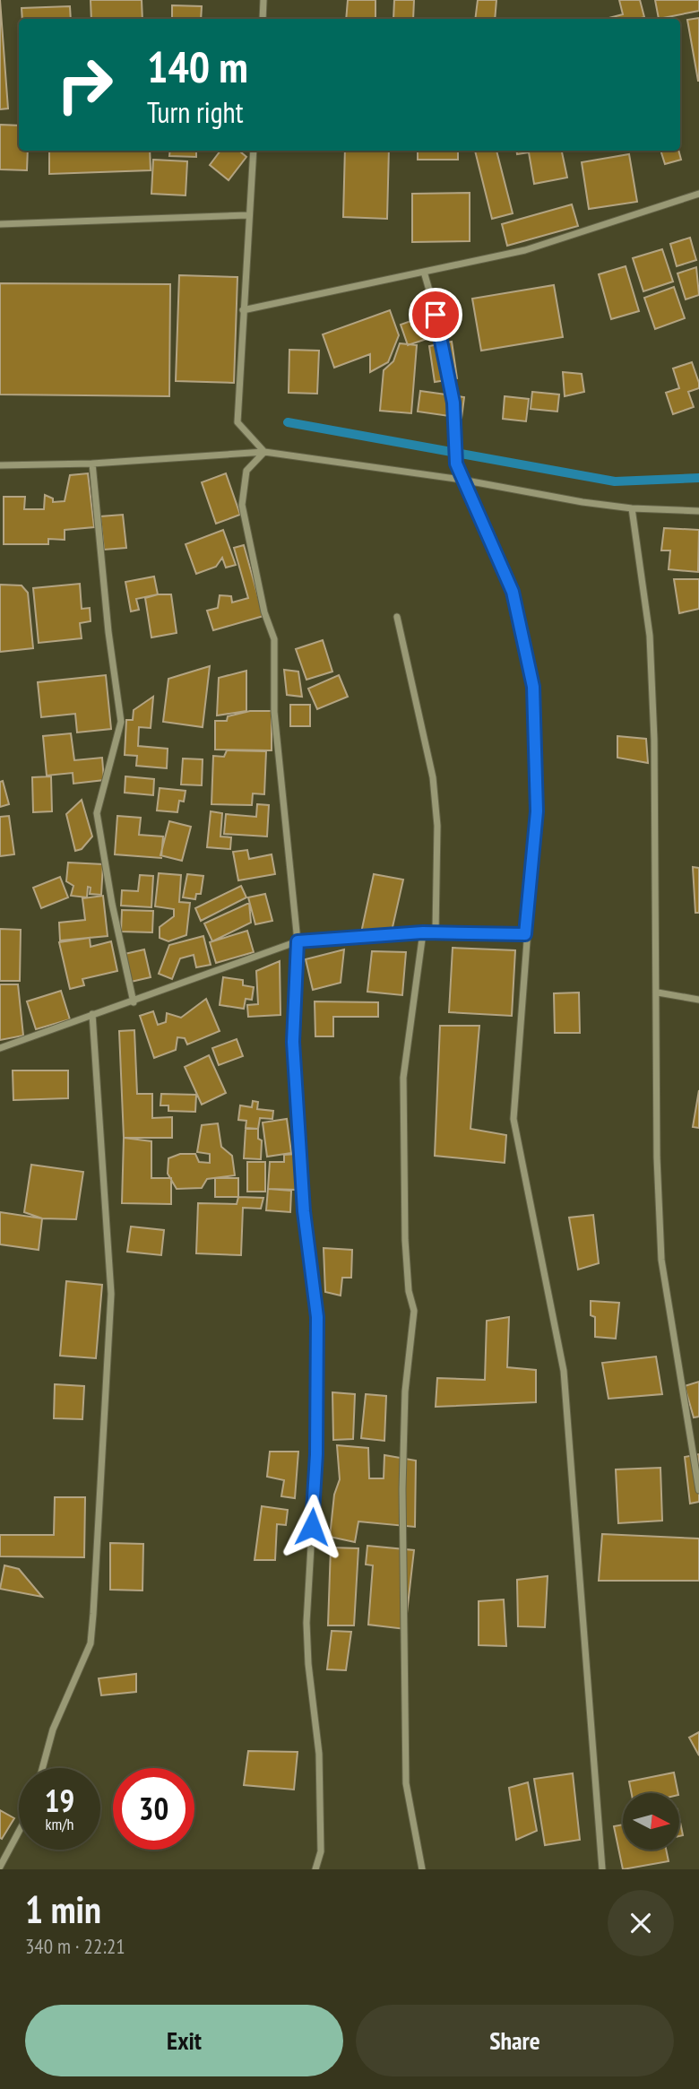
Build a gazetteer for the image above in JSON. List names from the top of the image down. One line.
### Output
{"north":"right","page":{"turn":["140 m","Turn right"],"speed":"19 km/h","limit":"30","heading":["1 min","340 m · 22:21"],"buttons":["Exit","Share"]}}
